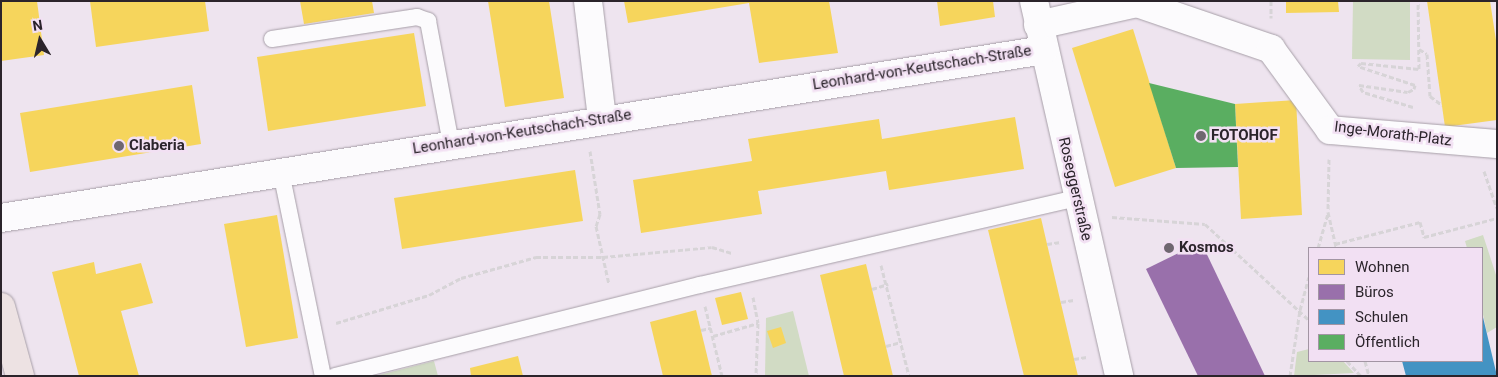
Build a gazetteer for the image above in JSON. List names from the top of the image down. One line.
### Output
{"streets":{"street":["Leonhard-von-Keutschach-Straße","Inge-Morath-Platz","Roseggerstraße"]},"crossings":[["Leonhard-von-Keutschach-Straße","Inge-Morath-Platz"],["Leonhard-von-Keutschach-Straße","Roseggerstraße"],["Inge-Morath-Platz","Roseggerstraße"]],"places":["FOTOHOF","Claberia","Kosmos"],"legend":["Wohnen","Büros","Schulen","Öffentlich"],"north":"top"}
